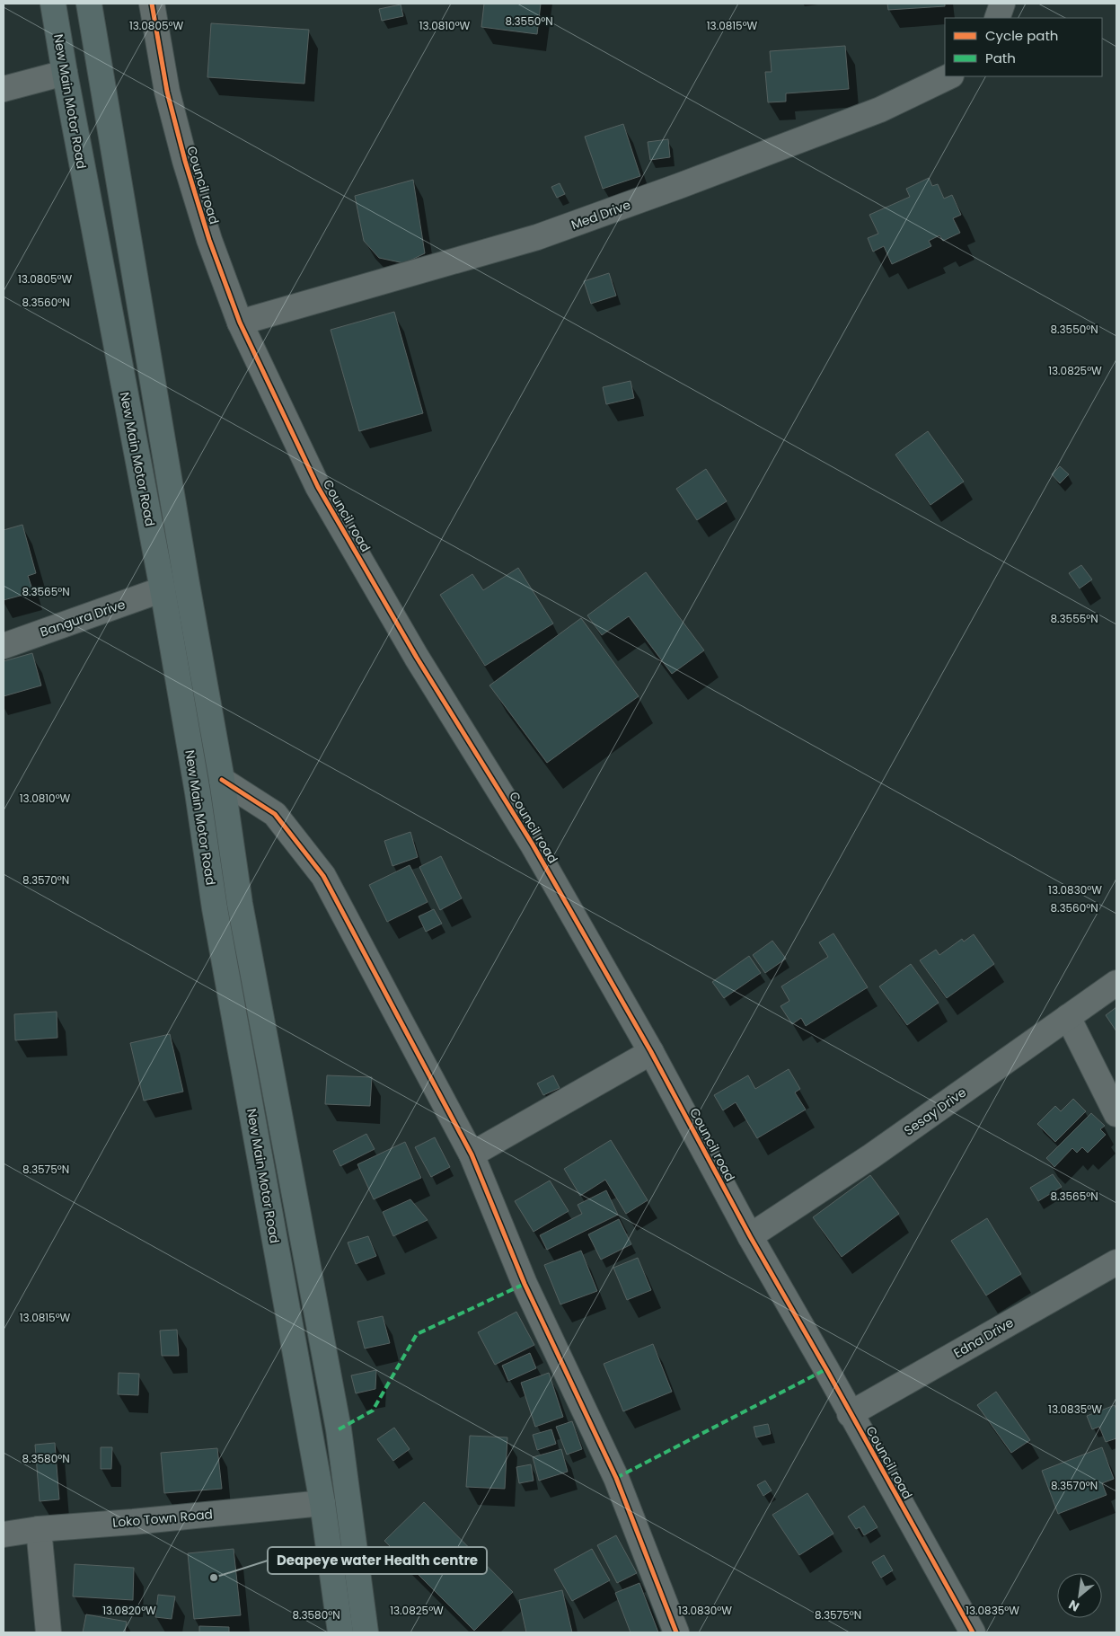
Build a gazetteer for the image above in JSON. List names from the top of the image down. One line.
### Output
{"streets":{"highway":["New Main Motor Road"],"street":["Council road","Med Drive","Bangura Drive","Sesay Drive","Edna Drive","Loko Town Road"]},"crossings":[["New Main Motor Road","Bangura Drive"],["New Main Motor Road","Loko Town Road"],["Council road","Med Drive"],["Council road","Sesay Drive"],["Council road","Edna Drive"]],"places":["Deapeye water Health centre"],"legend":["Cycle path","Path"],"north":"bottom left","coordinates":["8.3550°N","13.0805°W","13.0810°W","13.0815°W","8.3560°N","13.0825°W","8.3565°N","8.3555°N","8.3570°N","13.0830°W","8.3575°N","13.0835°W","8.3580°N","13.0820°W"]}
